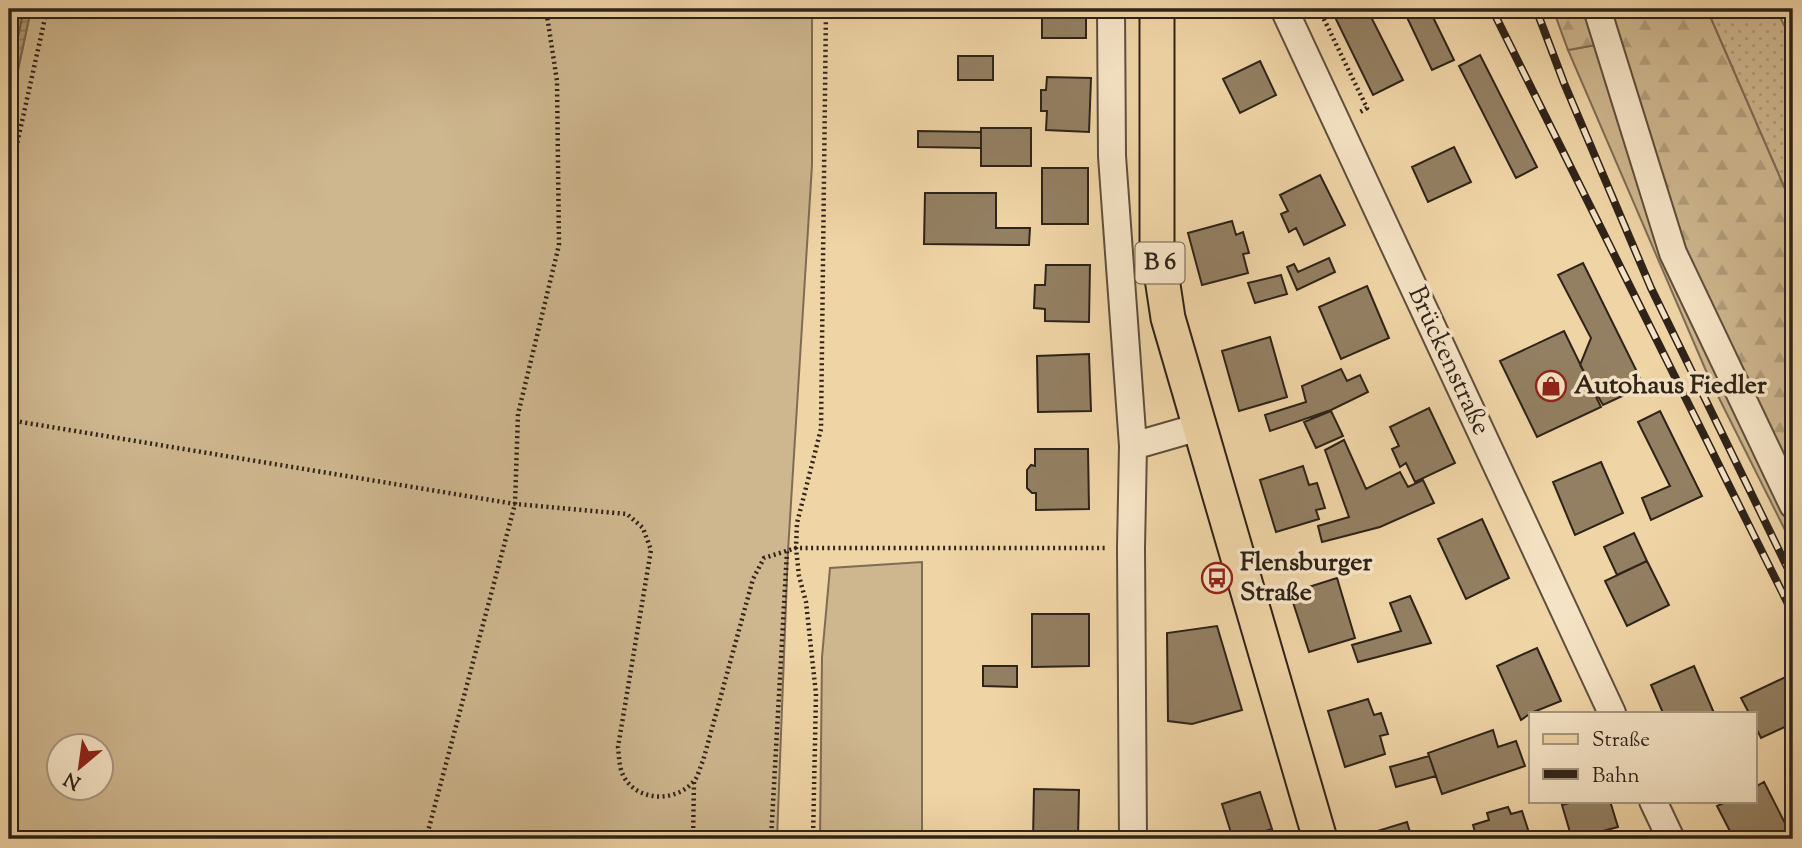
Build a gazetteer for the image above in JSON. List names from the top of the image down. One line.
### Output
{"streets":{"main road":["B 6"],"street":["Brückenstraße"]},"places":{"shop":["Autohaus Fiedler"],"bus stop":["Flensburger Straße"]},"legend":["Straße","Bahn"],"north":"bottom left"}
